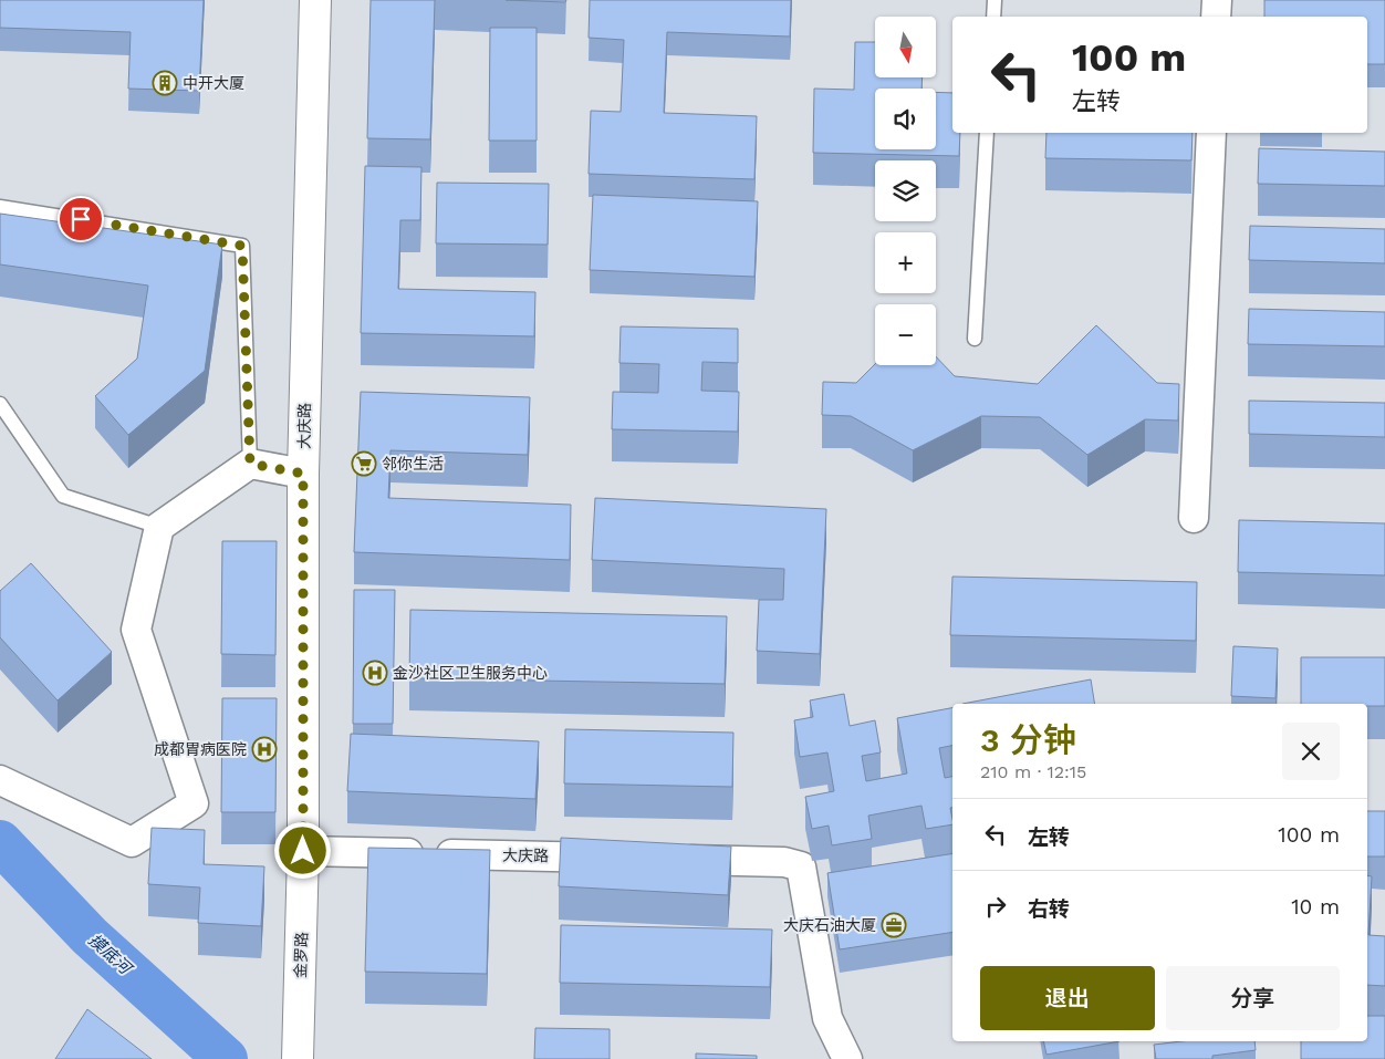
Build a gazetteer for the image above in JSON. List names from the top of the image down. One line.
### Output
{"streets":{"street":["大庆路","金罗路"]},"crossings":[["大庆路","金罗路"]],"water":["摸底河"],"places":{"building":["中开大厦"],"supermarket":["邻你生活"],"hospital":["金沙社区卫生服务中心","成都胃病医院"],"office":["大庆石油大厦"]},"north":"bottom","page":{"map_buttons":["+","−"],"turn":["100 m","左转"],"heading":["3 分钟","210 m · 12:15"],"list":[{"name":"左转","value":"100 m"},{"name":"右转","value":"10 m"}],"buttons":["退出","分享"]}}
